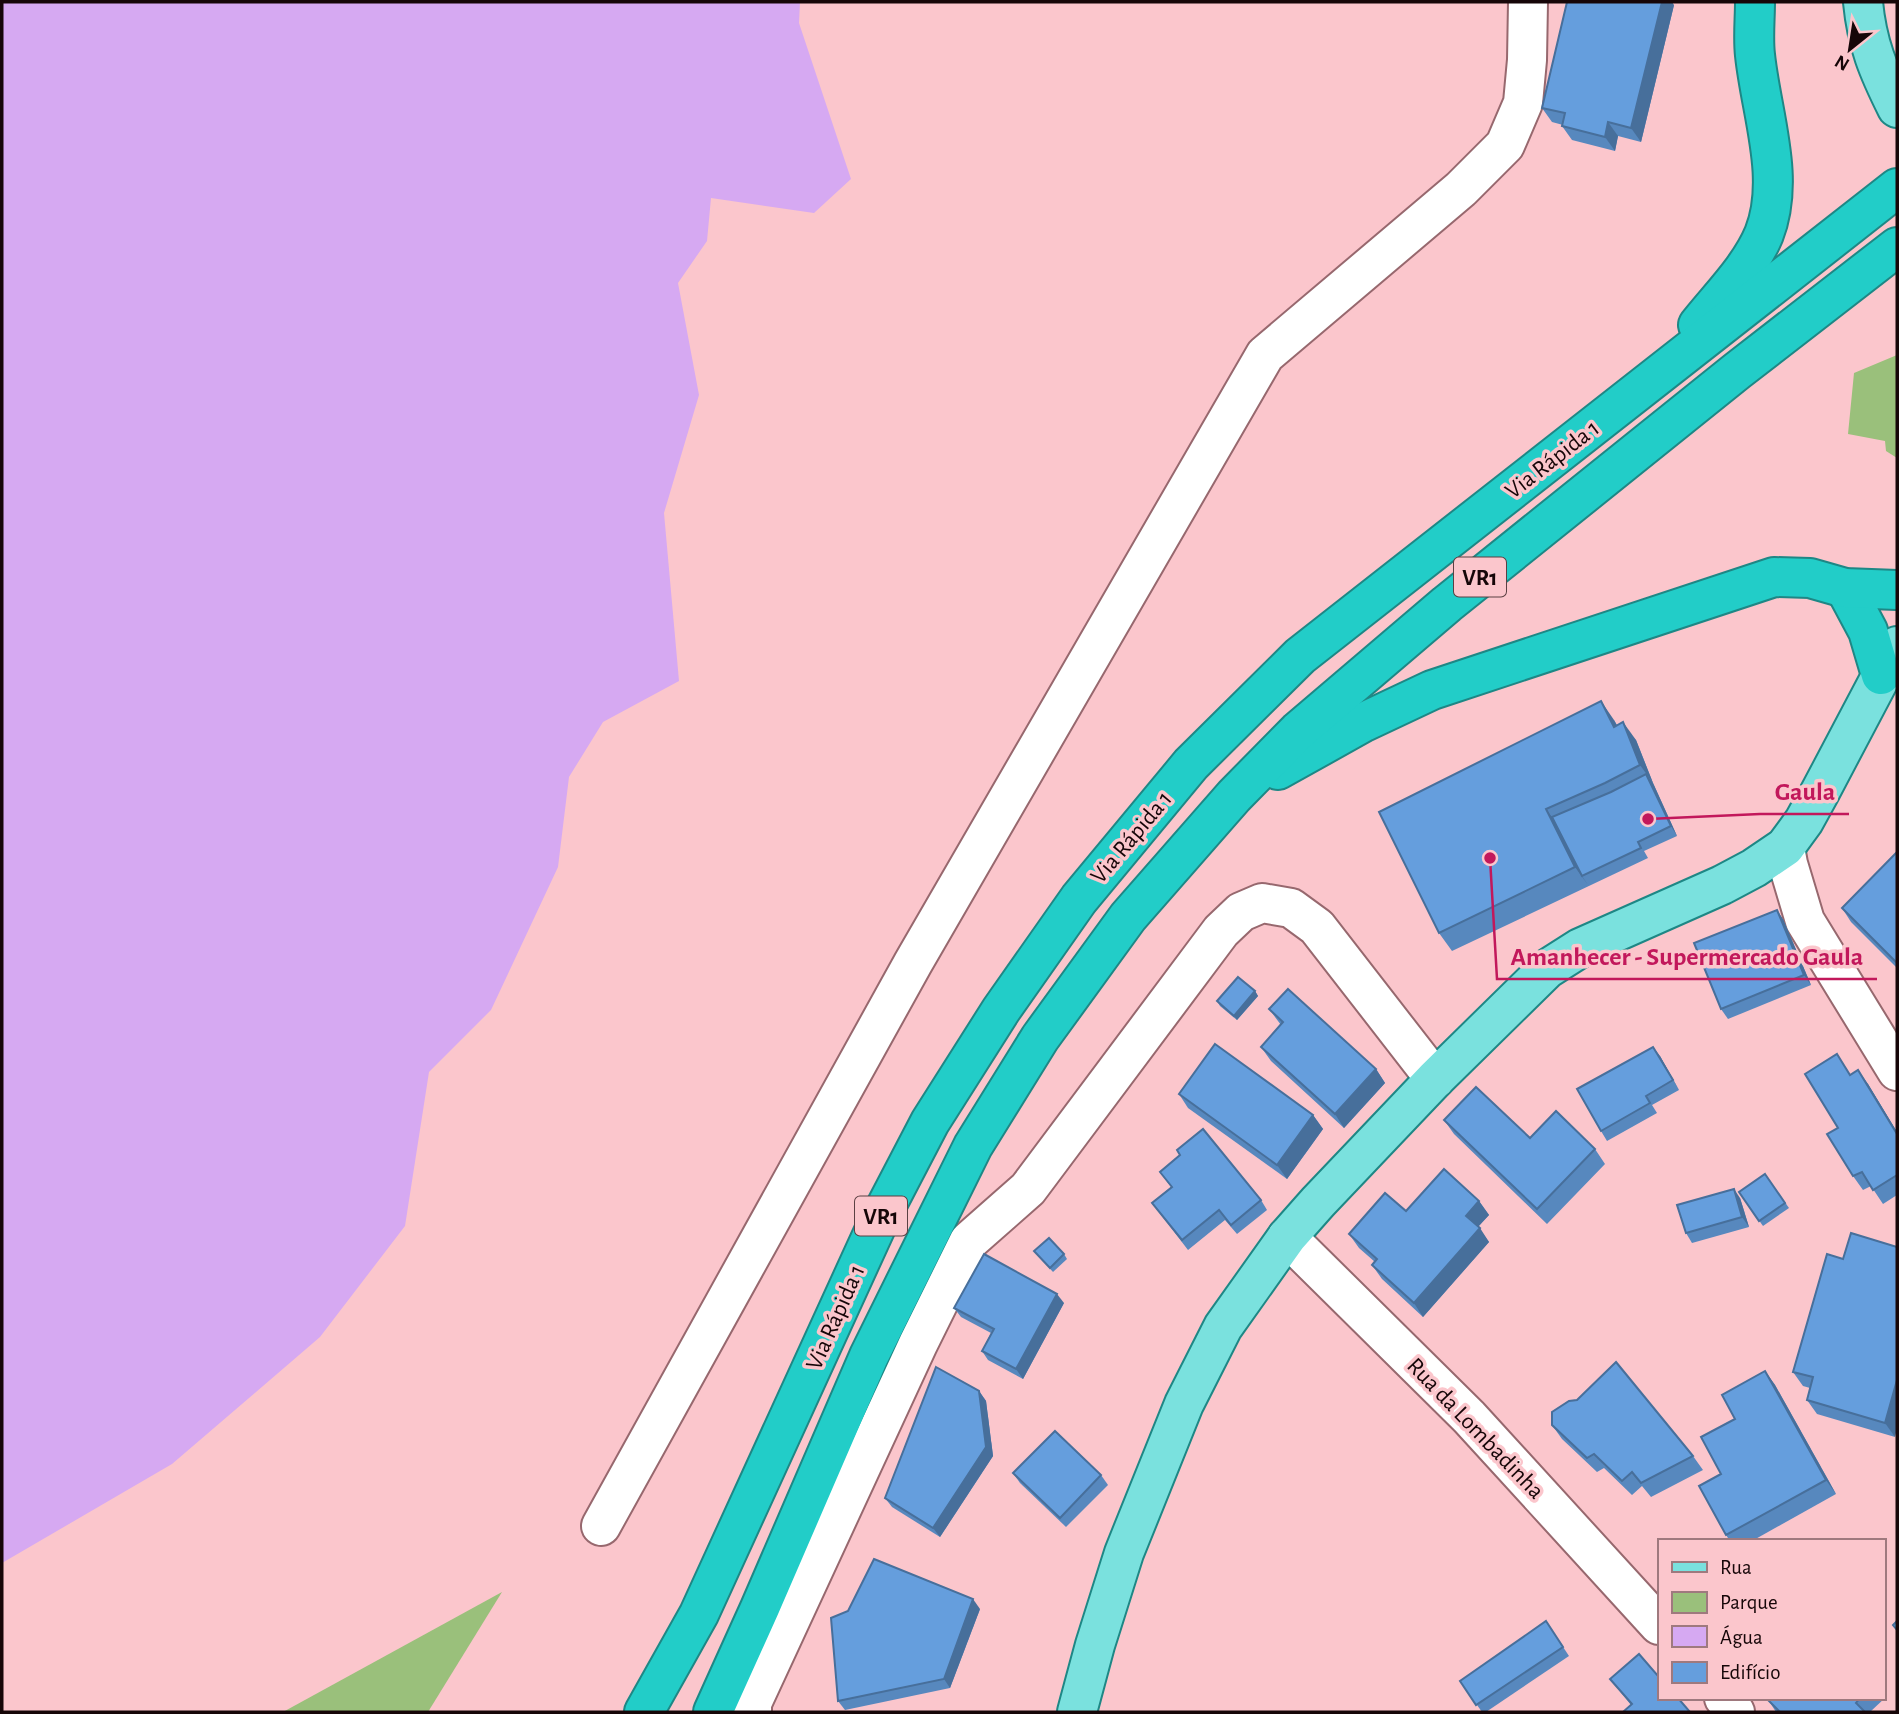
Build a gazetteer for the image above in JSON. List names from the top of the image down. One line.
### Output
{"streets":{"highway":["Via Rápida 1","VR1"],"street":["Rua da Lombadinha"]},"places":["Gaula","Amanhecer - Supermercado Gaula"],"legend":["Rua","Parque","Água","Edifício"],"north":"bottom left"}
